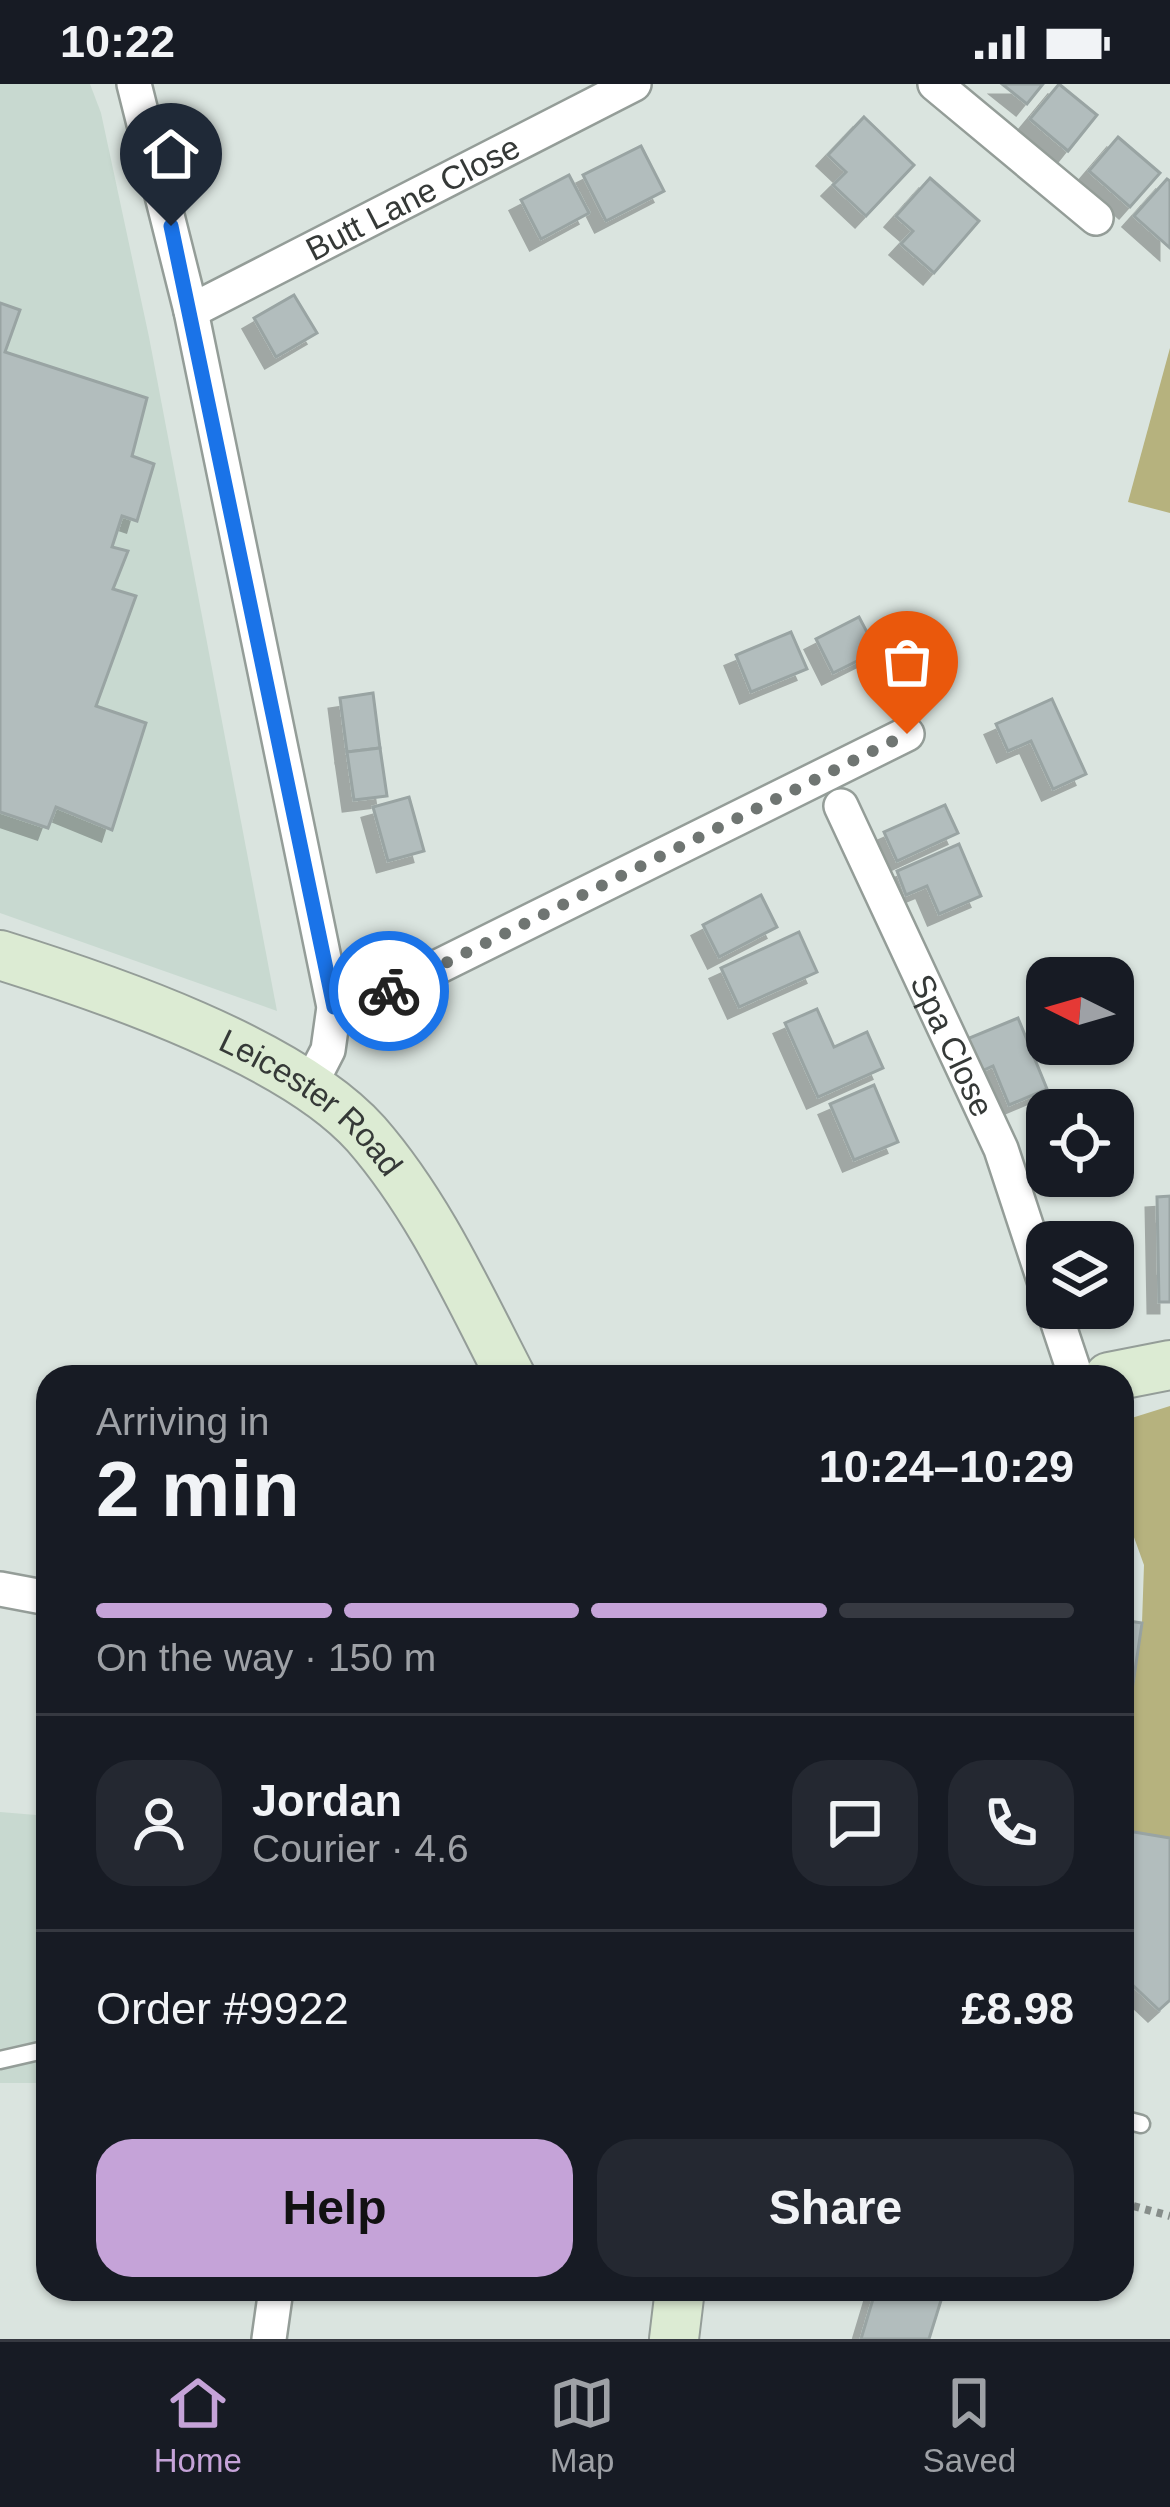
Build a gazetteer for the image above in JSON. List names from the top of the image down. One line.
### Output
{"streets":{"main road":["Leicester Road"],"street":["Butt Lane Close","Spa Close"]},"north":"left","page":{"status":"10:22","heading":["2 min","Arriving in","10:24–10:29"],"panel":["Jordan","Courier · 4.6","Order #9922","£8.98"],"bar":"On the way · 150 m","buttons":["Help","Share"],"tabs":["Home","Map","Saved"]}}
